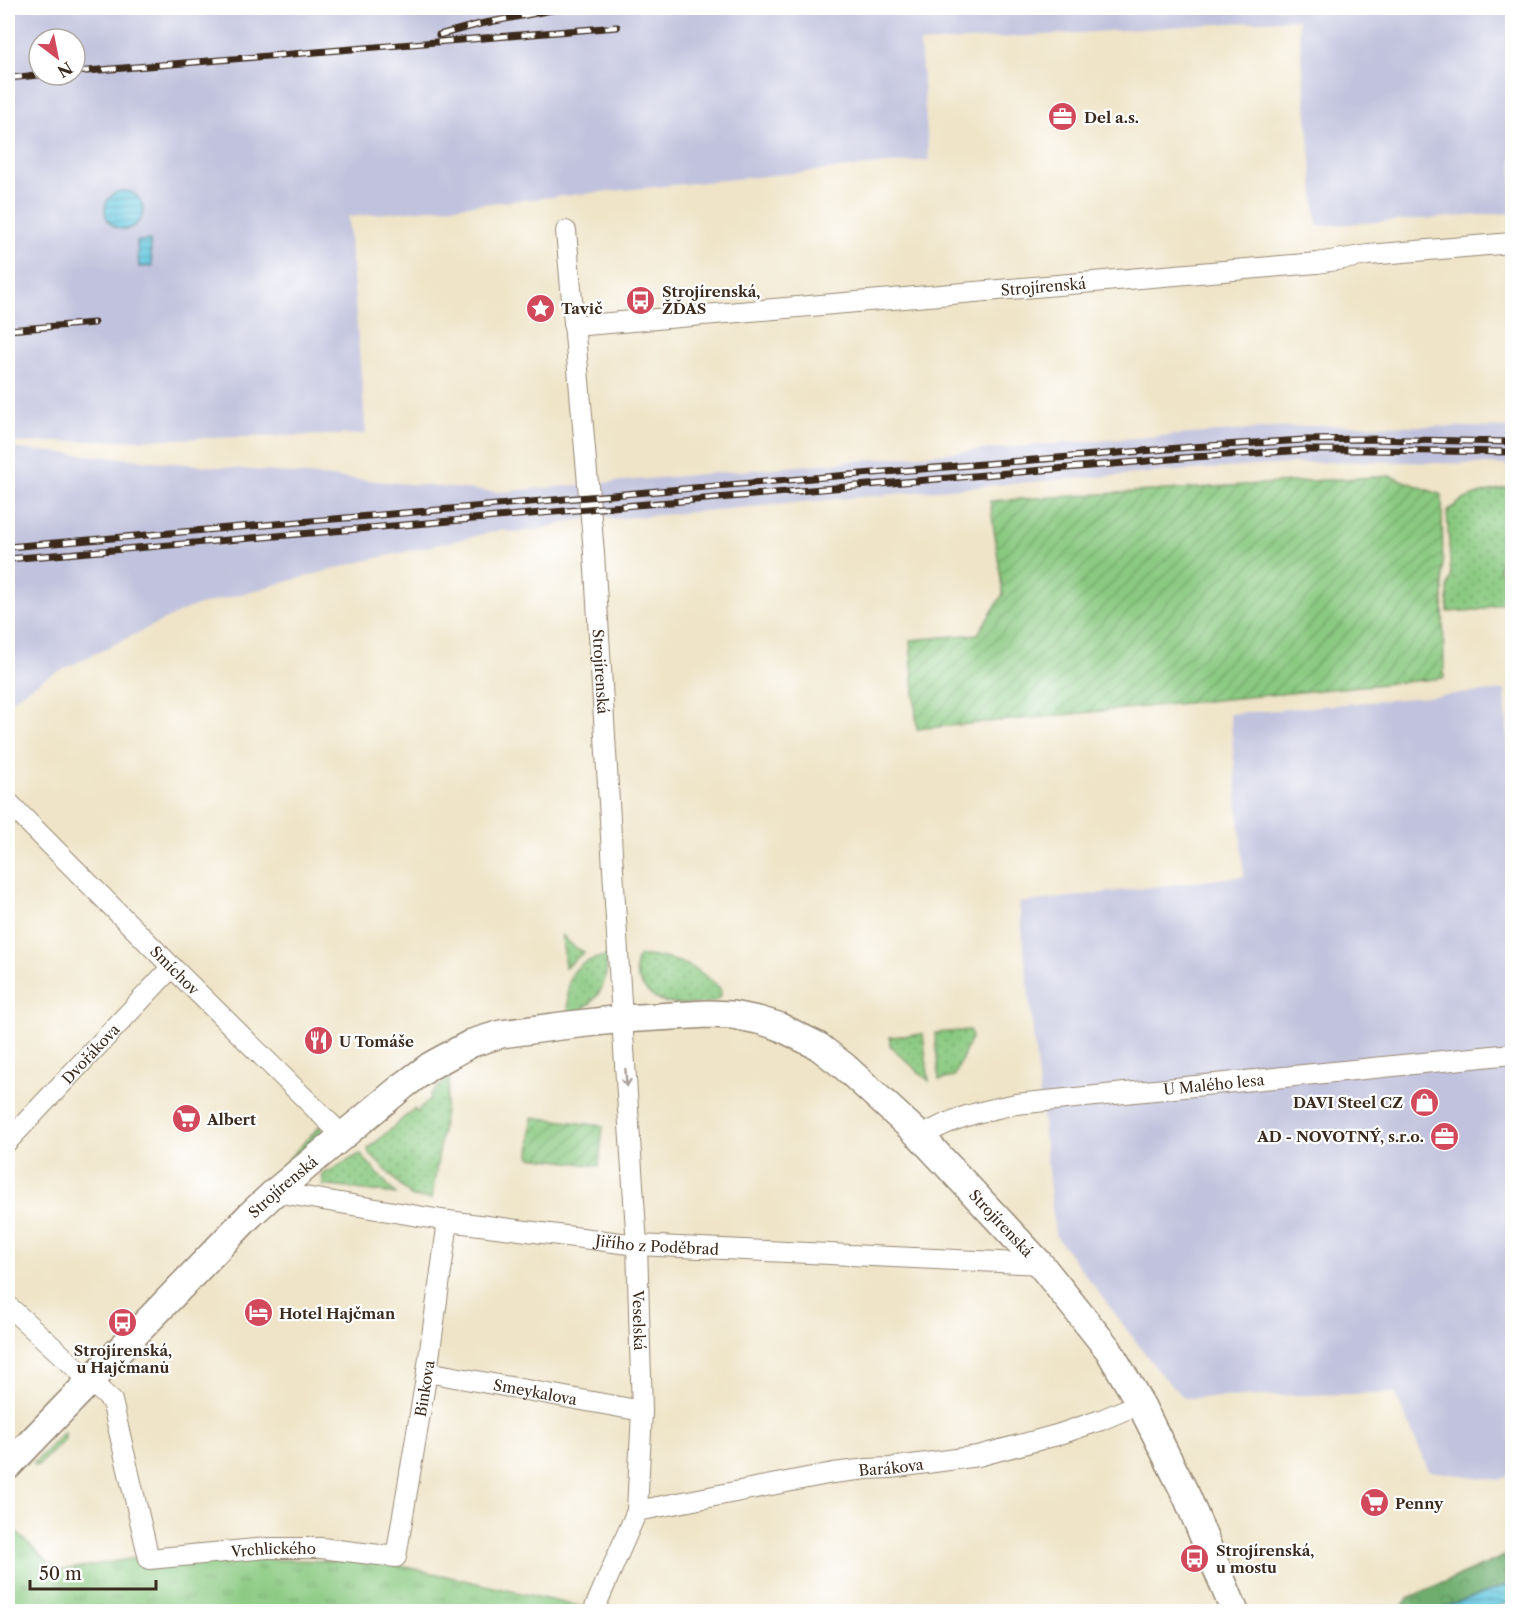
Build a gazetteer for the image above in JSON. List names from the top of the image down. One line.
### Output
{"streets":{"street":["Strojírenská","Smíchov","Dvořákova","U Malého lesa","Jiřího z Poděbrad","Veselská","Binkova","Smeykalova","Barákova","Vrchlického"]},"crossings":[["Strojírenská","Smíchov"],["Strojírenská","U Malého lesa"],["Strojírenská","Jiřího z Poděbrad"],["Strojírenská","Veselská"],["Strojírenská","Barákova"],["Strojírenská","Vrchlického"],["Smíchov","Dvořákova"],["Jiřího z Poděbrad","Veselská"],["Jiřího z Poděbrad","Binkova"],["Veselská","Smeykalova"],["Veselská","Barákova"],["Binkova","Smeykalova"],["Binkova","Vrchlického"]],"one_way":["Veselská"],"places":{"office":["Del a.s.","AD - NOVOTNÝ, s.r.o."],"bus stop":["Strojírenská, ŽĎAS","Strojírenská, u Hajčmanů","Strojírenská, u mostu"],"place":["Tavič"],"restaurant":["U Tomáše"],"shop":["DAVI Steel CZ"],"supermarket":["Albert","Penny"],"hotel":["Hotel Hajčman"]},"scale_bar":"50 m","north":"bottom right"}
